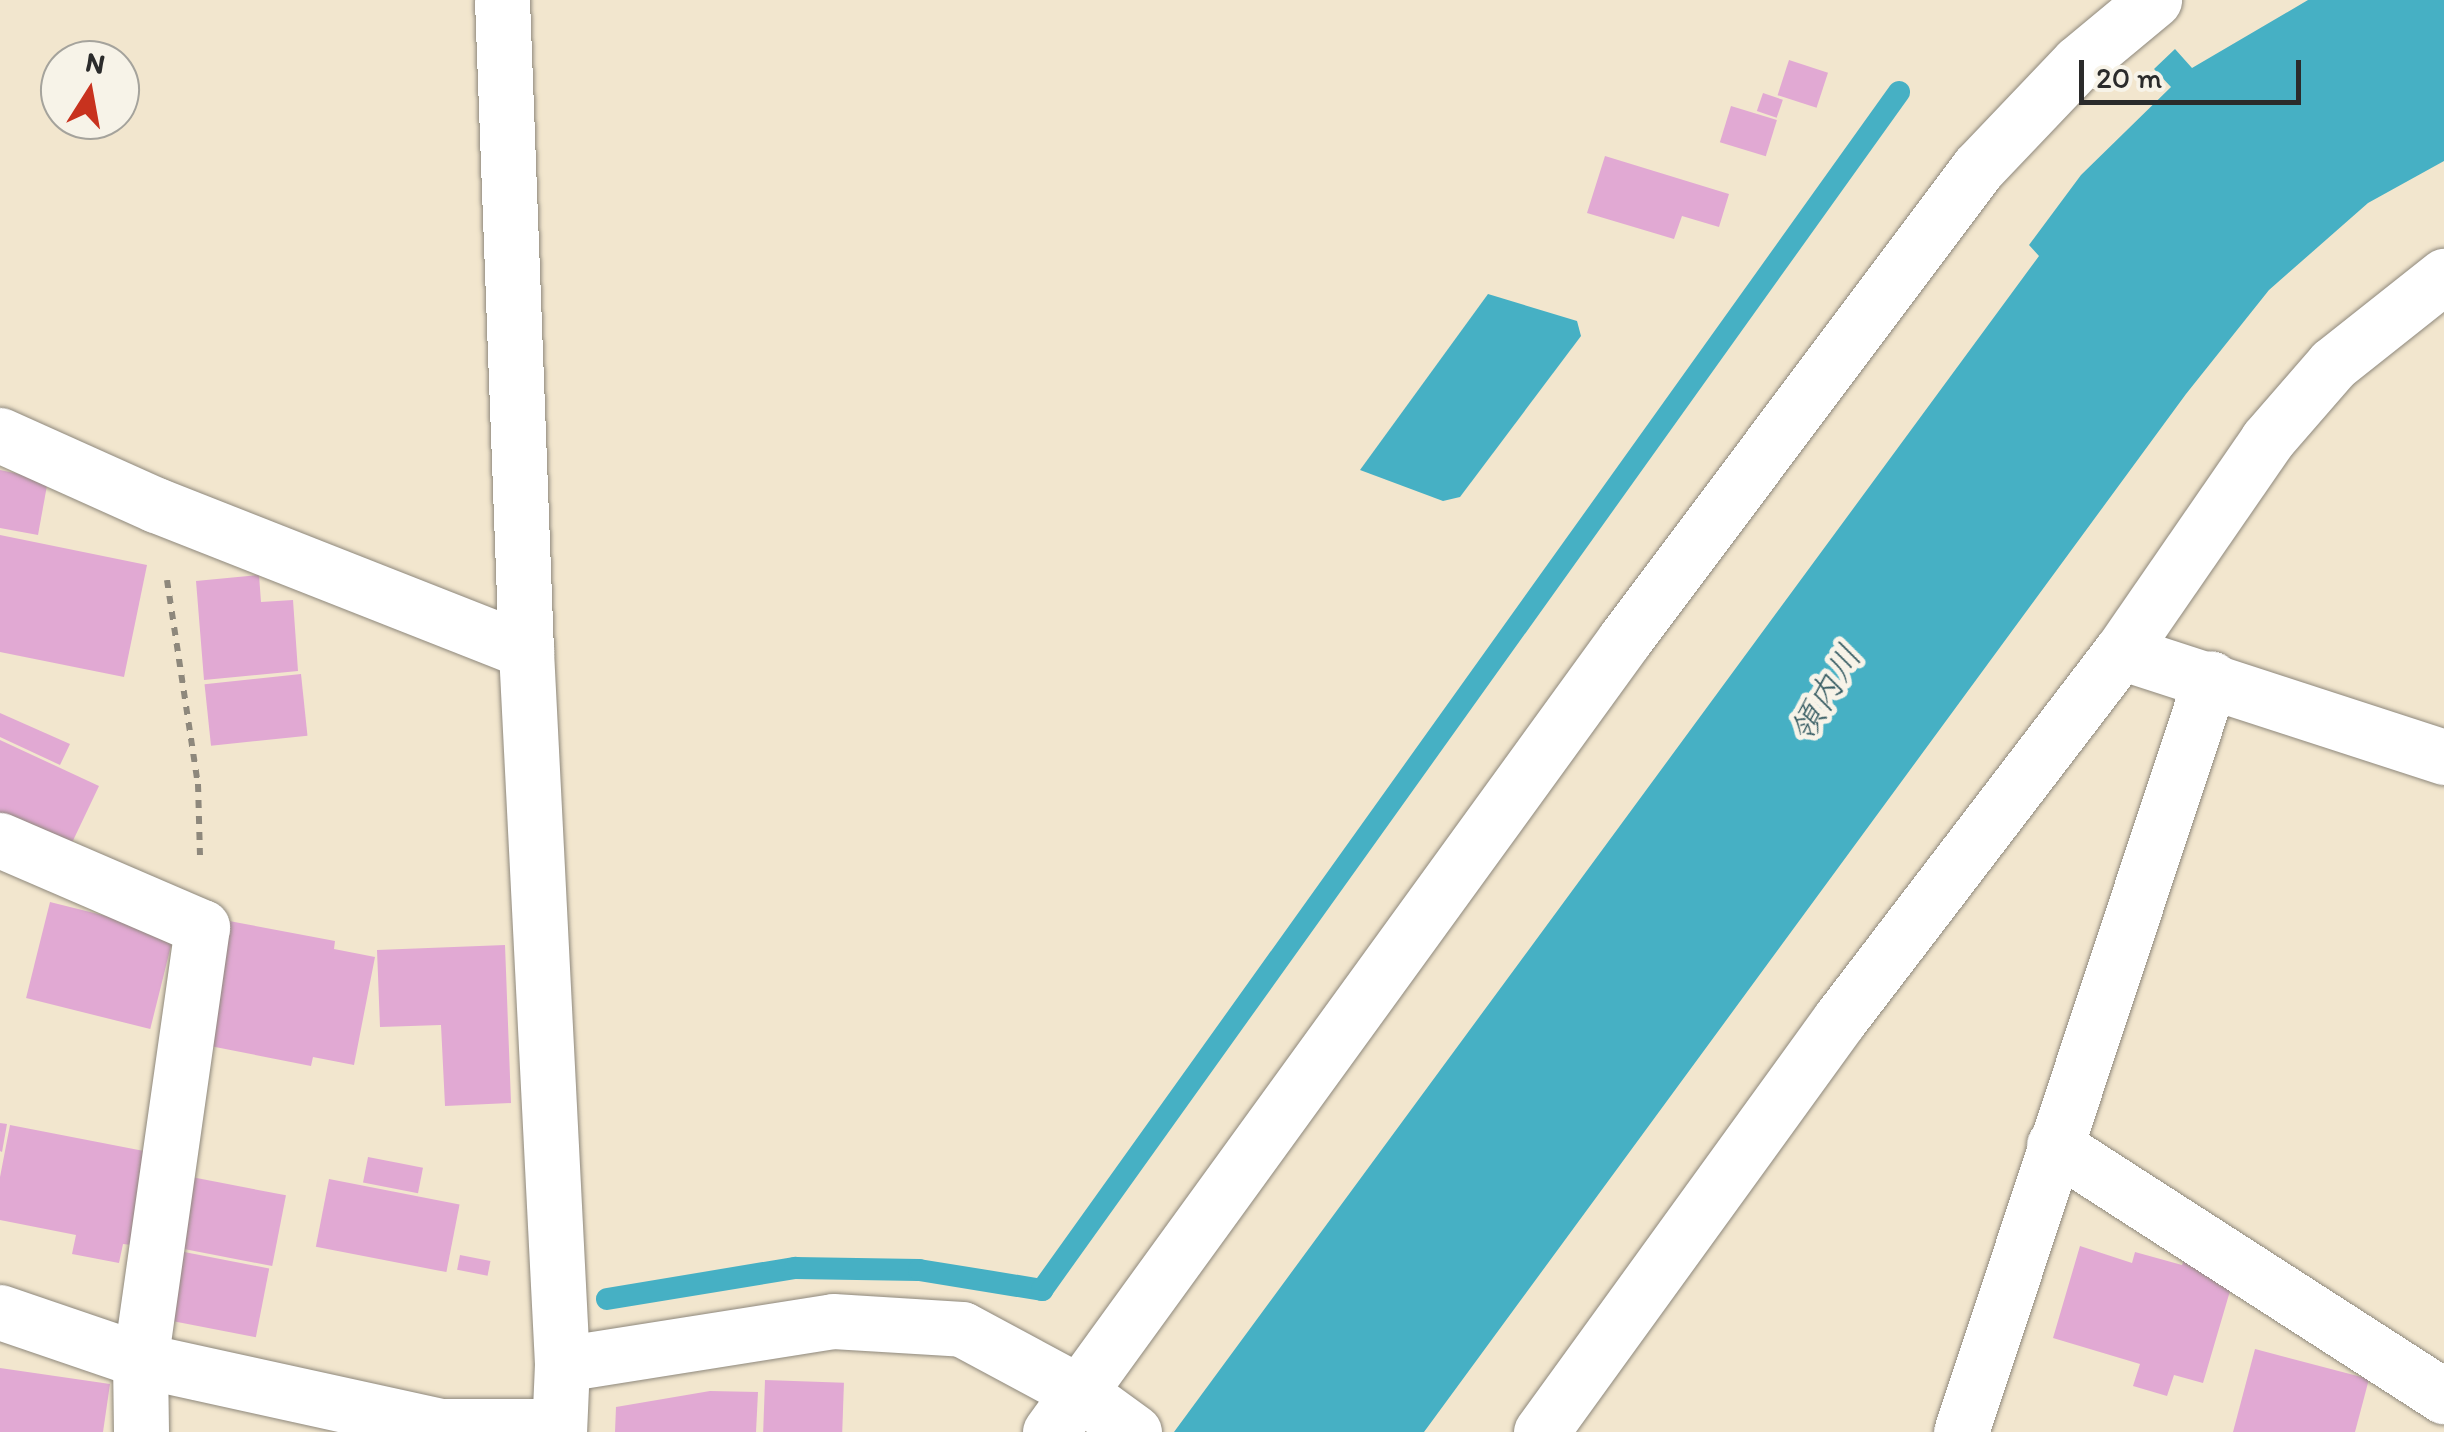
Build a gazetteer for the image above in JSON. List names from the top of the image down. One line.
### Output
{"water":["領内川"],"scale_bar":"20 m","north":"top"}
